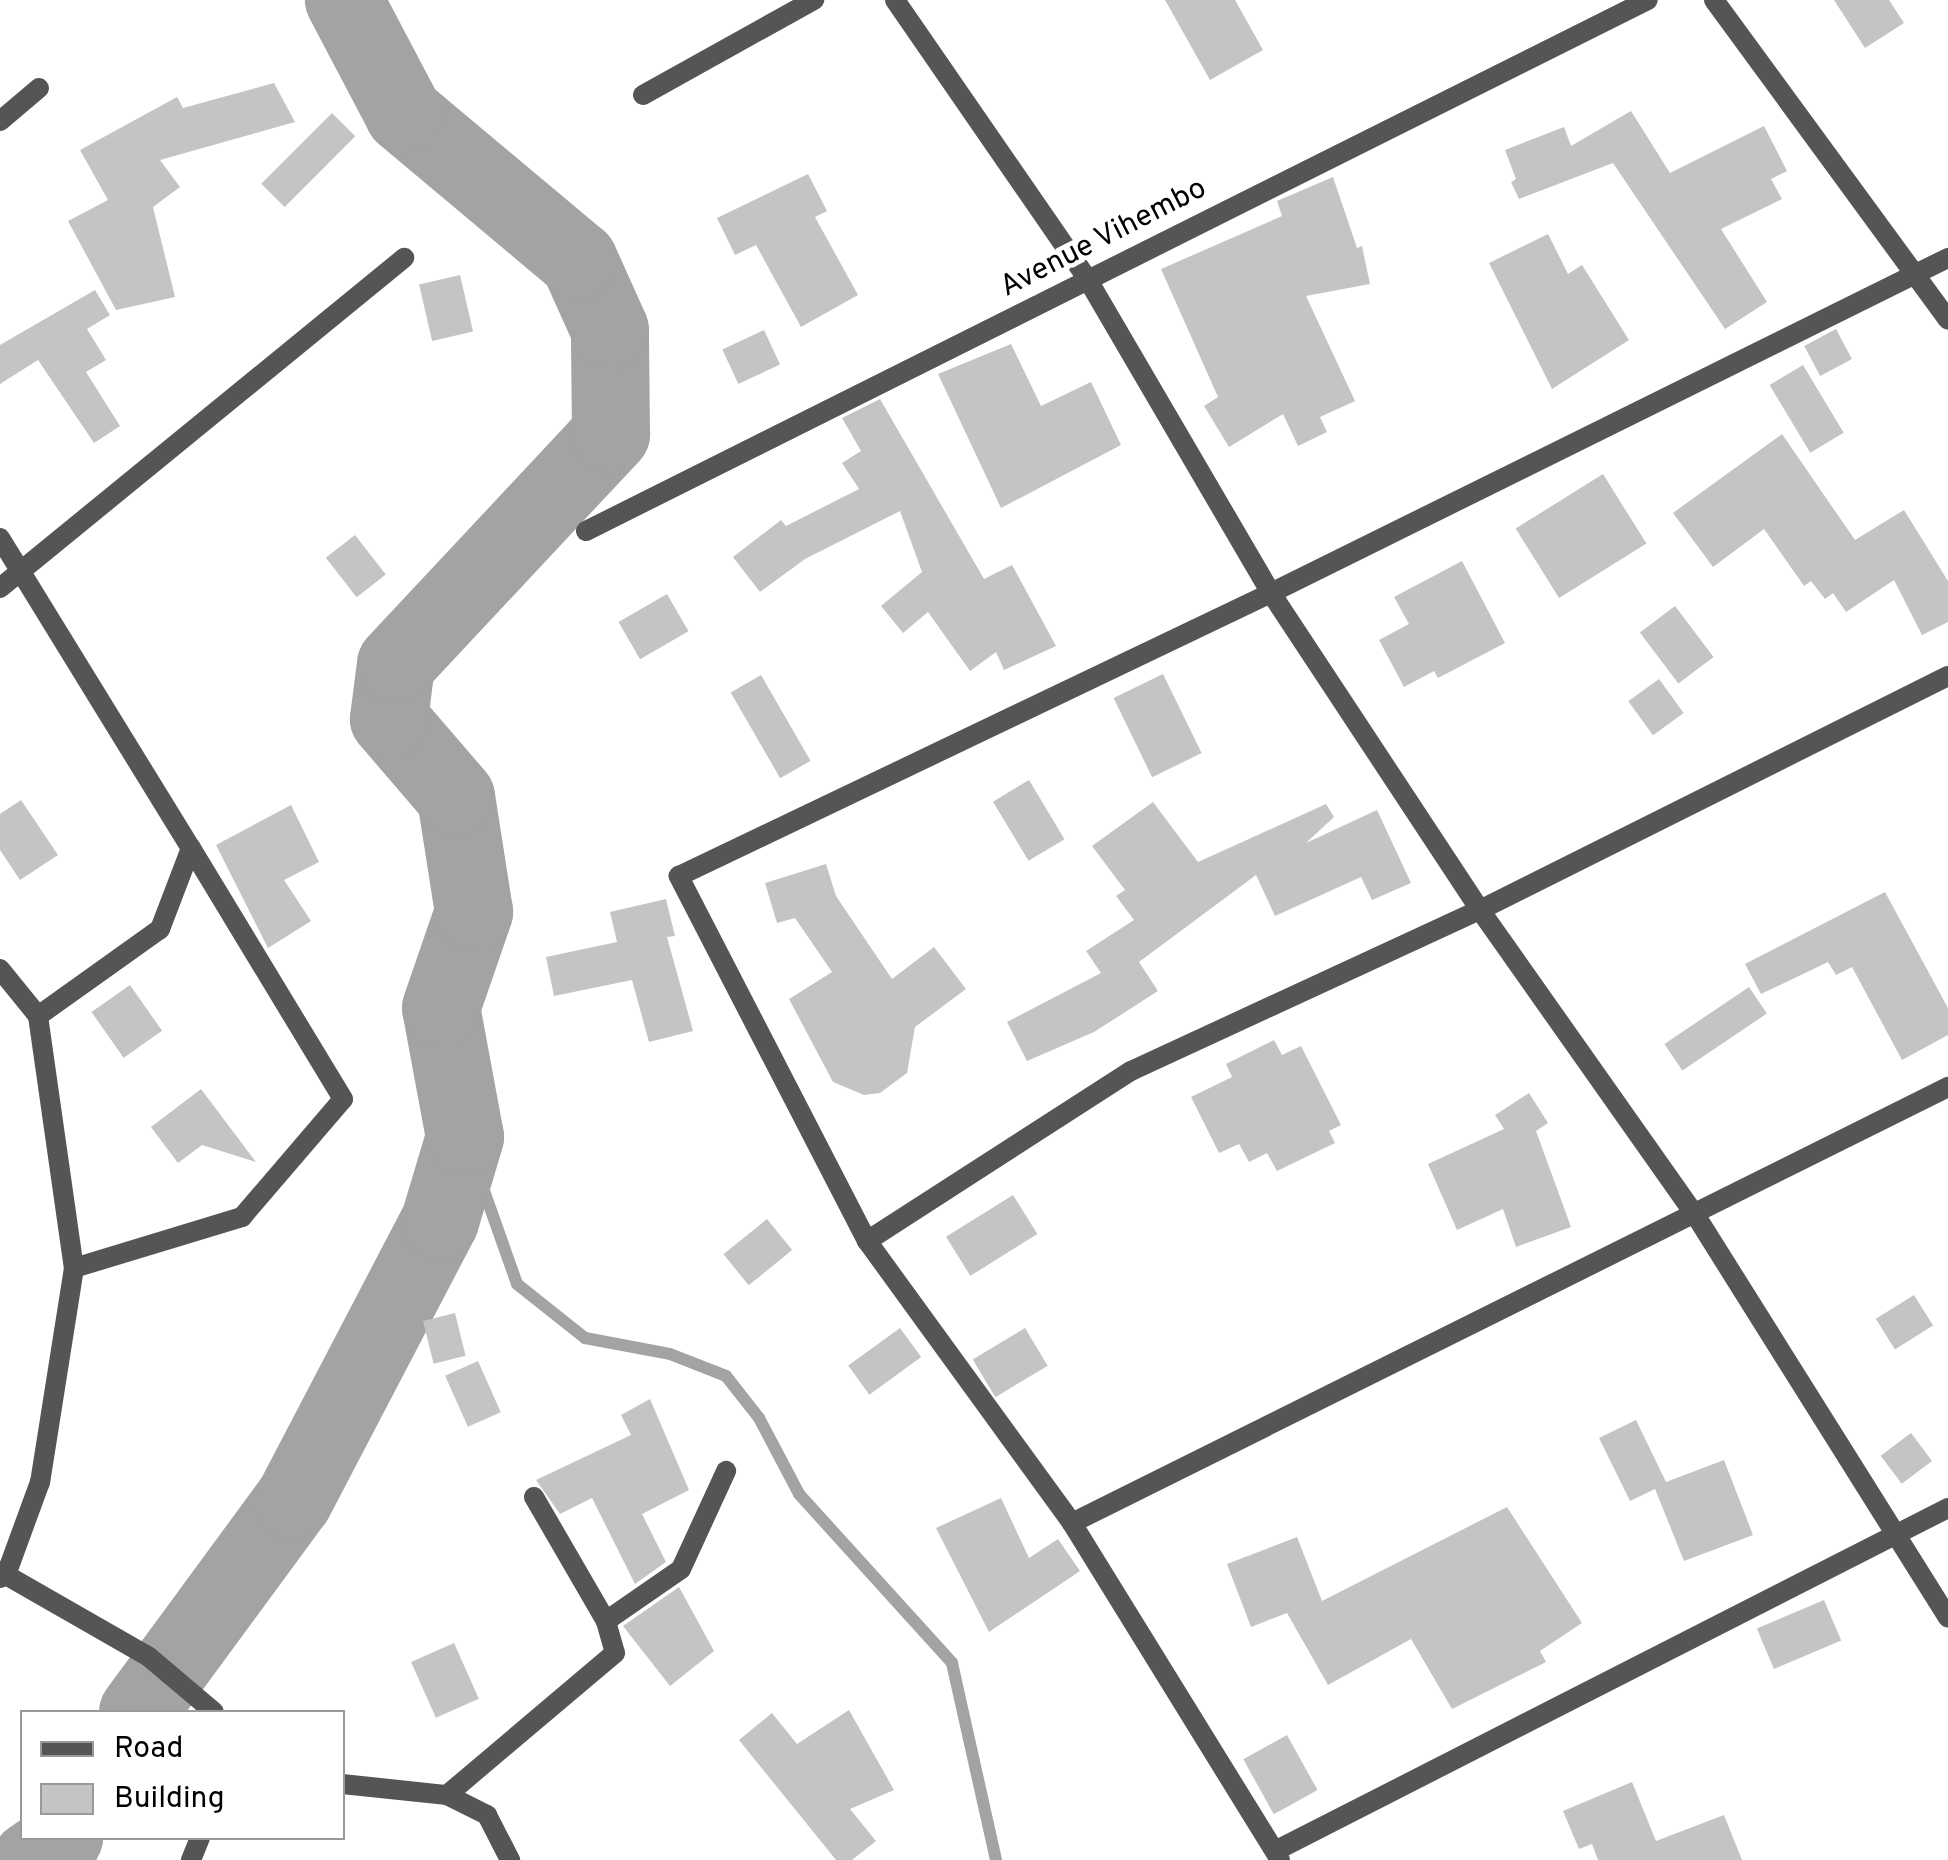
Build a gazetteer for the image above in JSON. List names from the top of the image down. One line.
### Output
{"streets":{"street":["Avenue Vihembo"]},"legend":["Road","Building"]}
